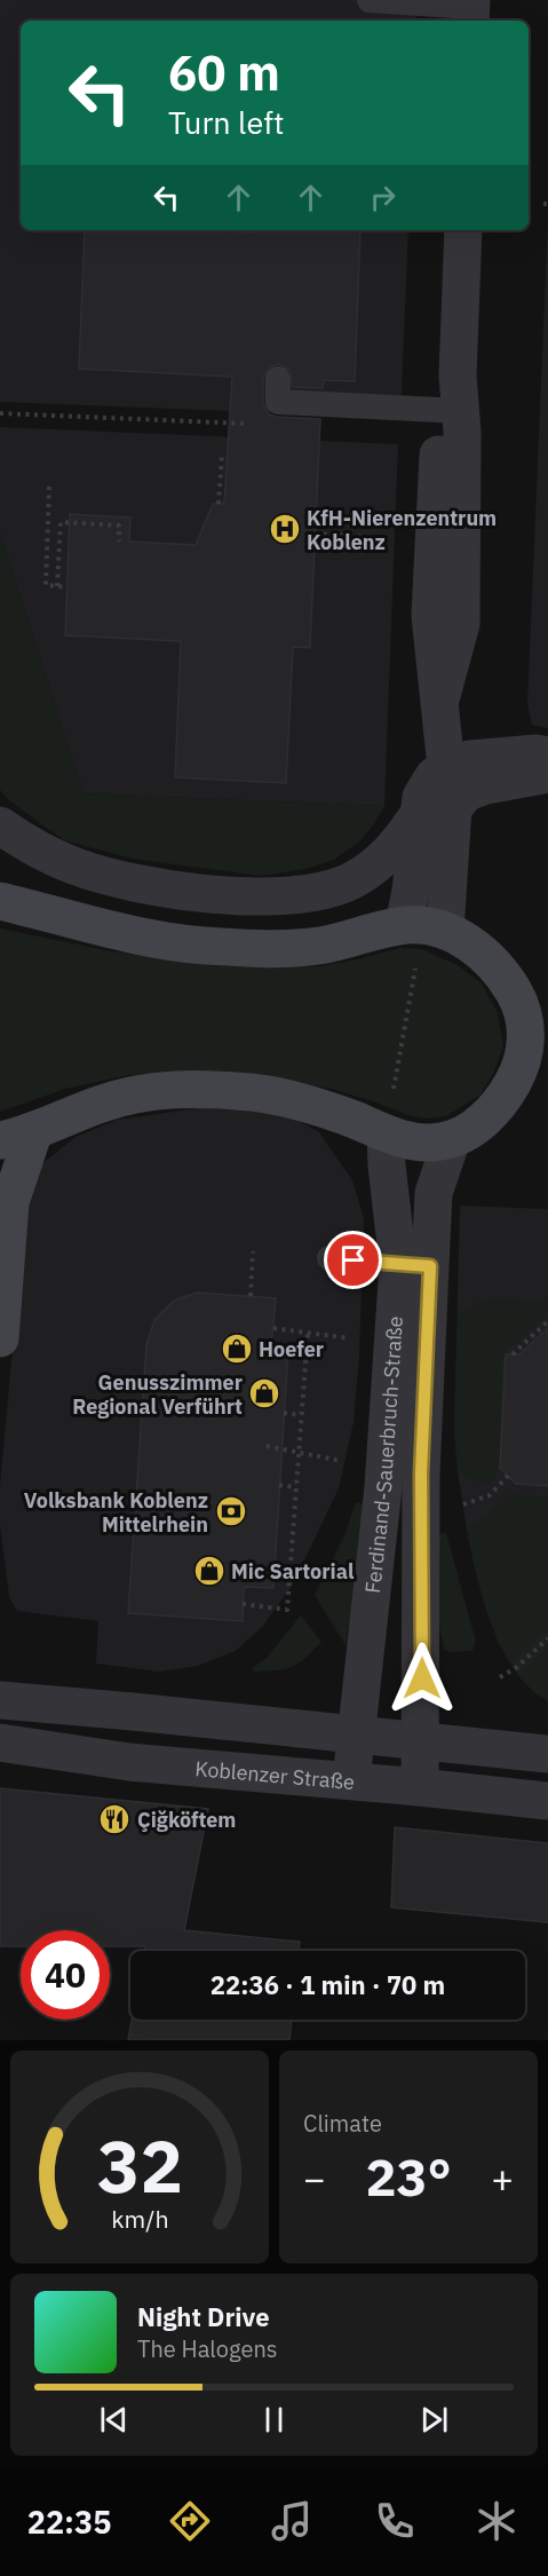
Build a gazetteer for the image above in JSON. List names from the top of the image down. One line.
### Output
{"streets":{"street":["Ferdinand-Sauerbruch-Straße","Koblenzer Straße"]},"crossings":[["Ferdinand-Sauerbruch-Straße","Koblenzer Straße"]],"places":{"hospital":["KfH-Nierenzentrum Koblenz"],"shop":["Hoefer","Genusszimmer Regional Verführt","Mic Sartorial"],"bank":["Volksbank Koblenz Mittelrhein"],"restaurant":["Çiğköftem"]},"page":{"turn":["60 m","Turn left"],"limit":"40","trip":"22:36 · 1 min · 70 m","tile":"Climate","heat":["−","23°","+"],"song":["Night Drive","The Halogens"],"tabs":"22:35","gauge":["32","km/h"]}}
